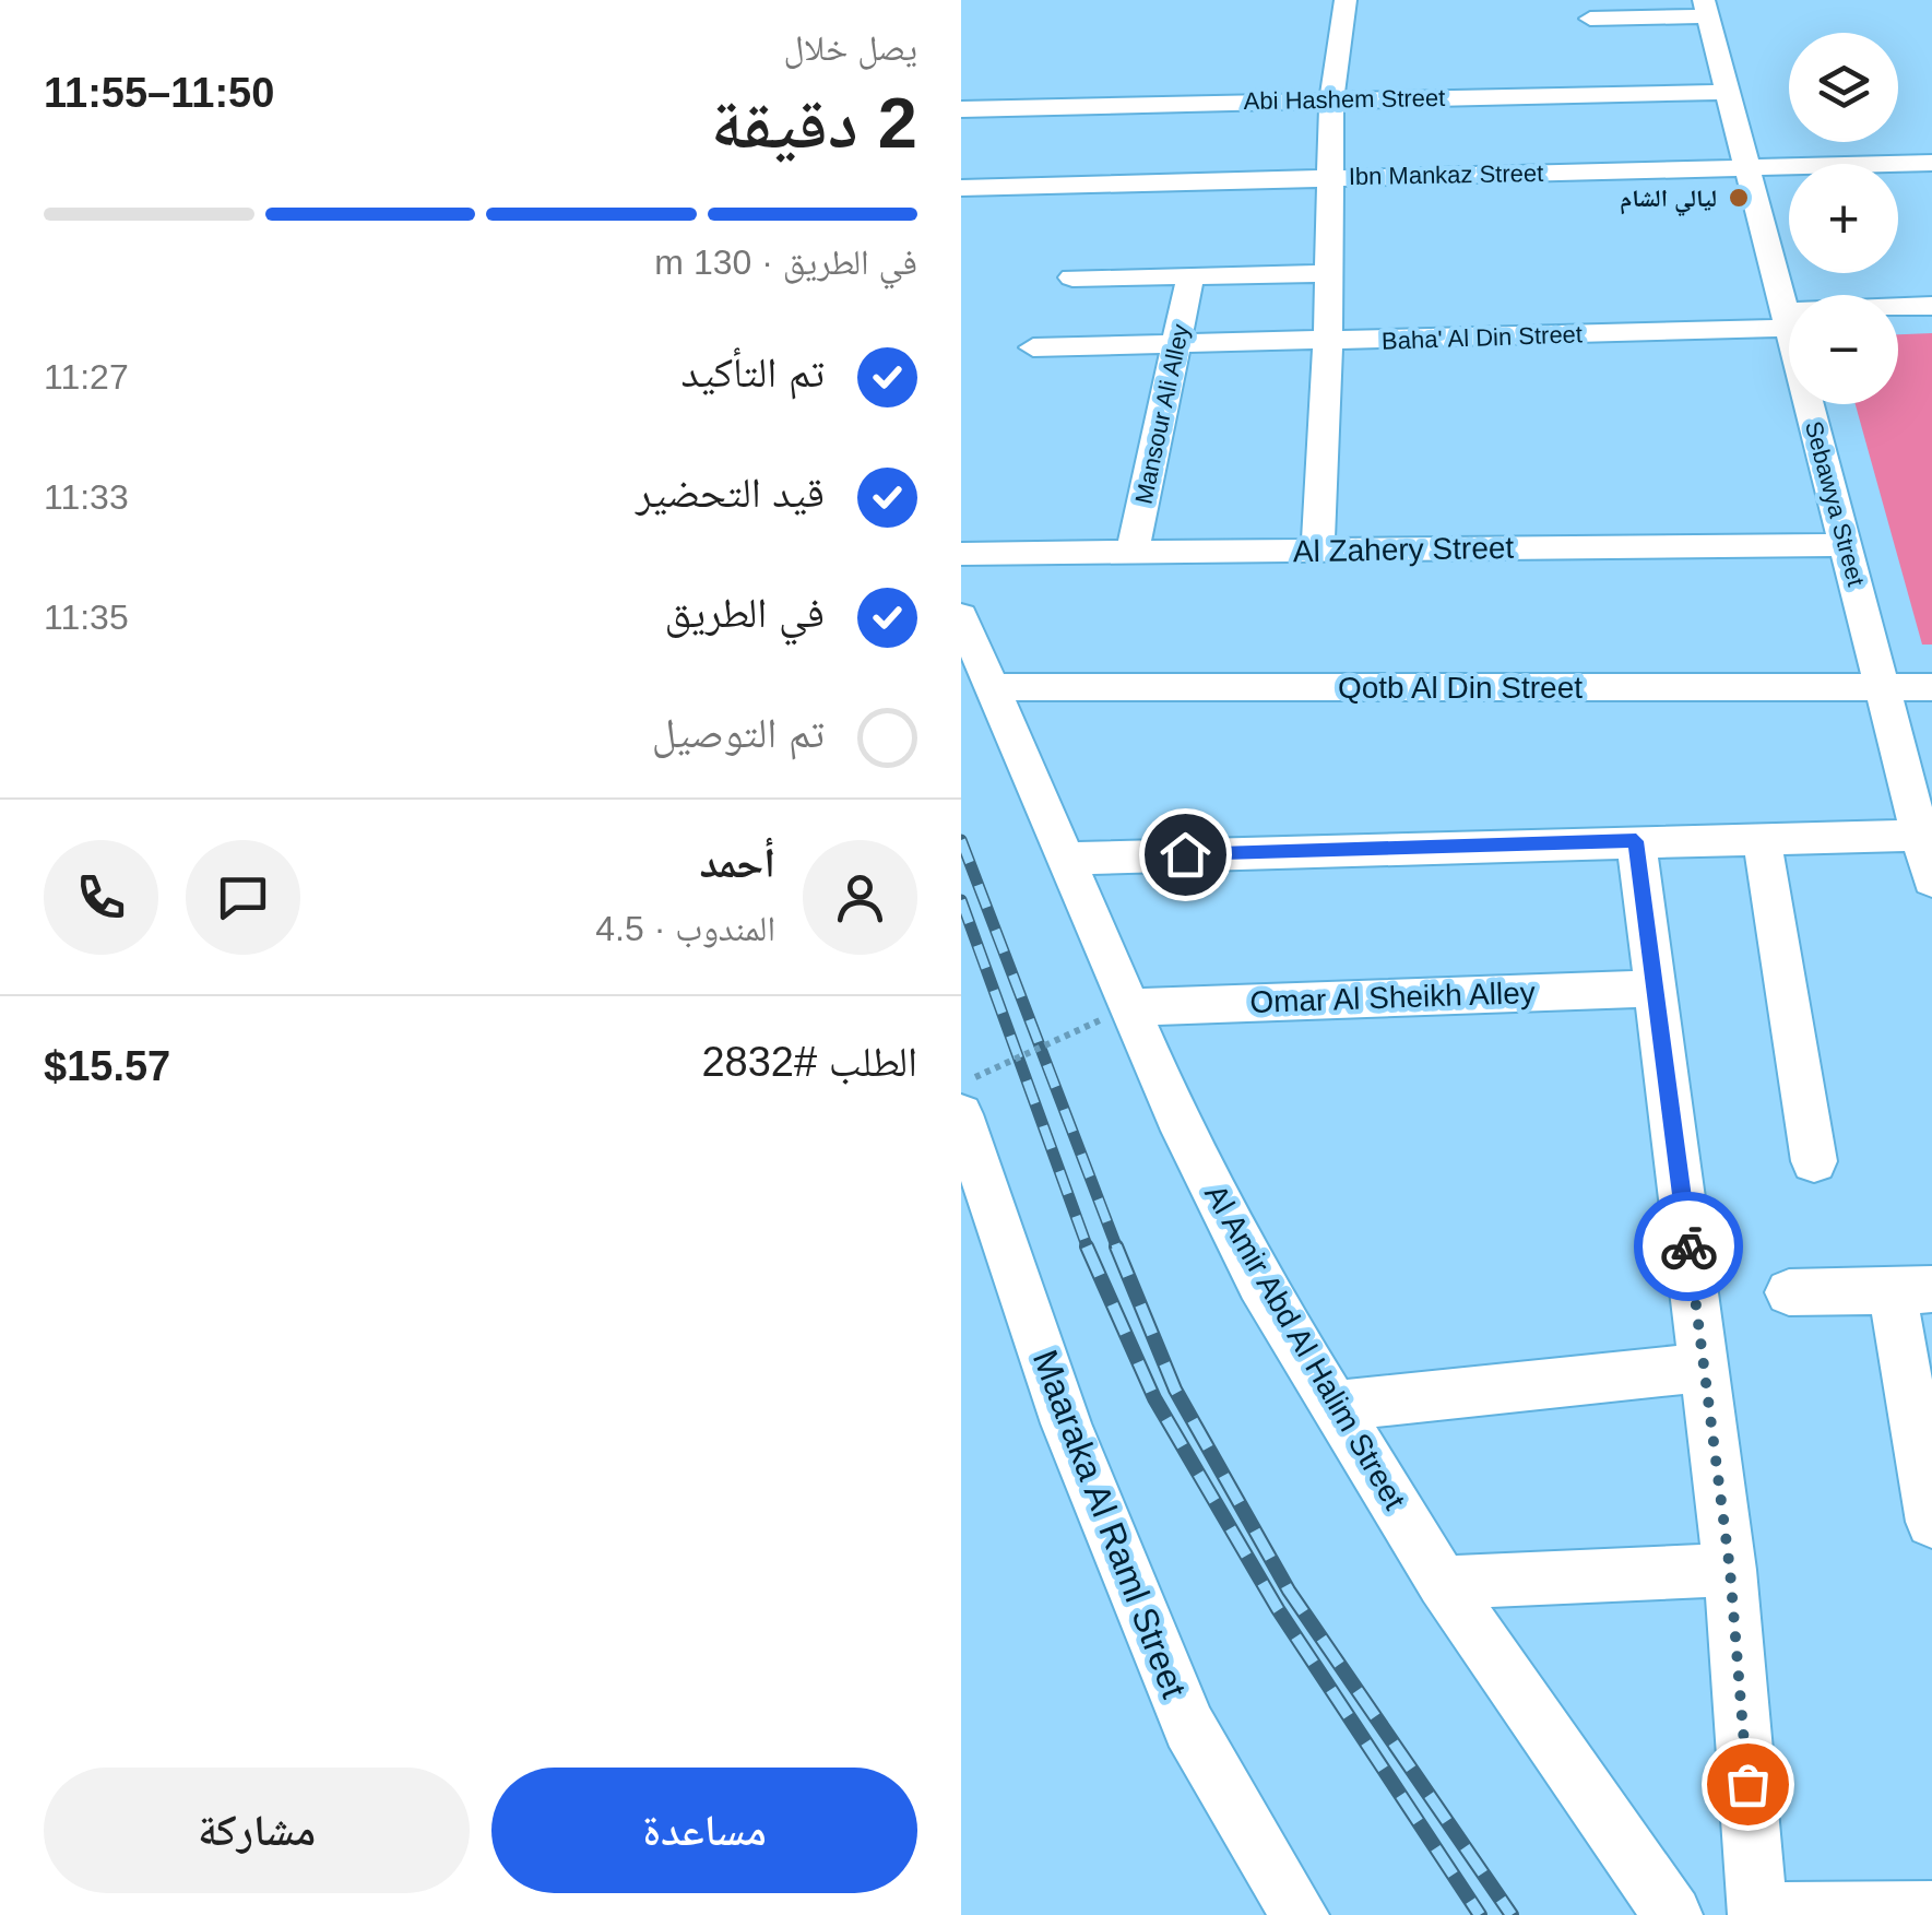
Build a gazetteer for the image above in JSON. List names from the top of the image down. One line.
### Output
{"streets":{"street":["Abi Hashem Street","Ibn Mankaz Street","Baha' Al Din Street","Mansour Ali Alley","Sebawya Street","Al Zahery Street","Qotb Al Din Street","Omar Al Sheikh Alley","Al Amir Abd Al Halim Street","Maaraka Al Raml Street"]},"crossings":[["Abi Hashem Street","Sebawya Street"],["Ibn Mankaz Street","Sebawya Street"],["Baha' Al Din Street","Mansour Ali Alley"],["Baha' Al Din Street","Sebawya Street"],["Mansour Ali Alley","Al Zahery Street"],["Sebawya Street","Al Zahery Street"],["Sebawya Street","Qotb Al Din Street"],["Qotb Al Din Street","Al Amir Abd Al Halim Street"],["Omar Al Sheikh Alley","Al Amir Abd Al Halim Street"]],"places":["ليالي الشام"],"page":{"heading":["2 دقيقة","يصل خلال","11:50–11:55"],"panel":["أحمد","المندوب · 4.5","الطلب #2832","$15.57"],"map_buttons":["+","−"],"bar":"في الطريق · 130 m","list":[["تم التأكيد","11:27"],["قيد التحضير","11:33"],["في الطريق","11:35"],"تم التوصيل"],"buttons":["مساعدة","مشاركة"]}}
